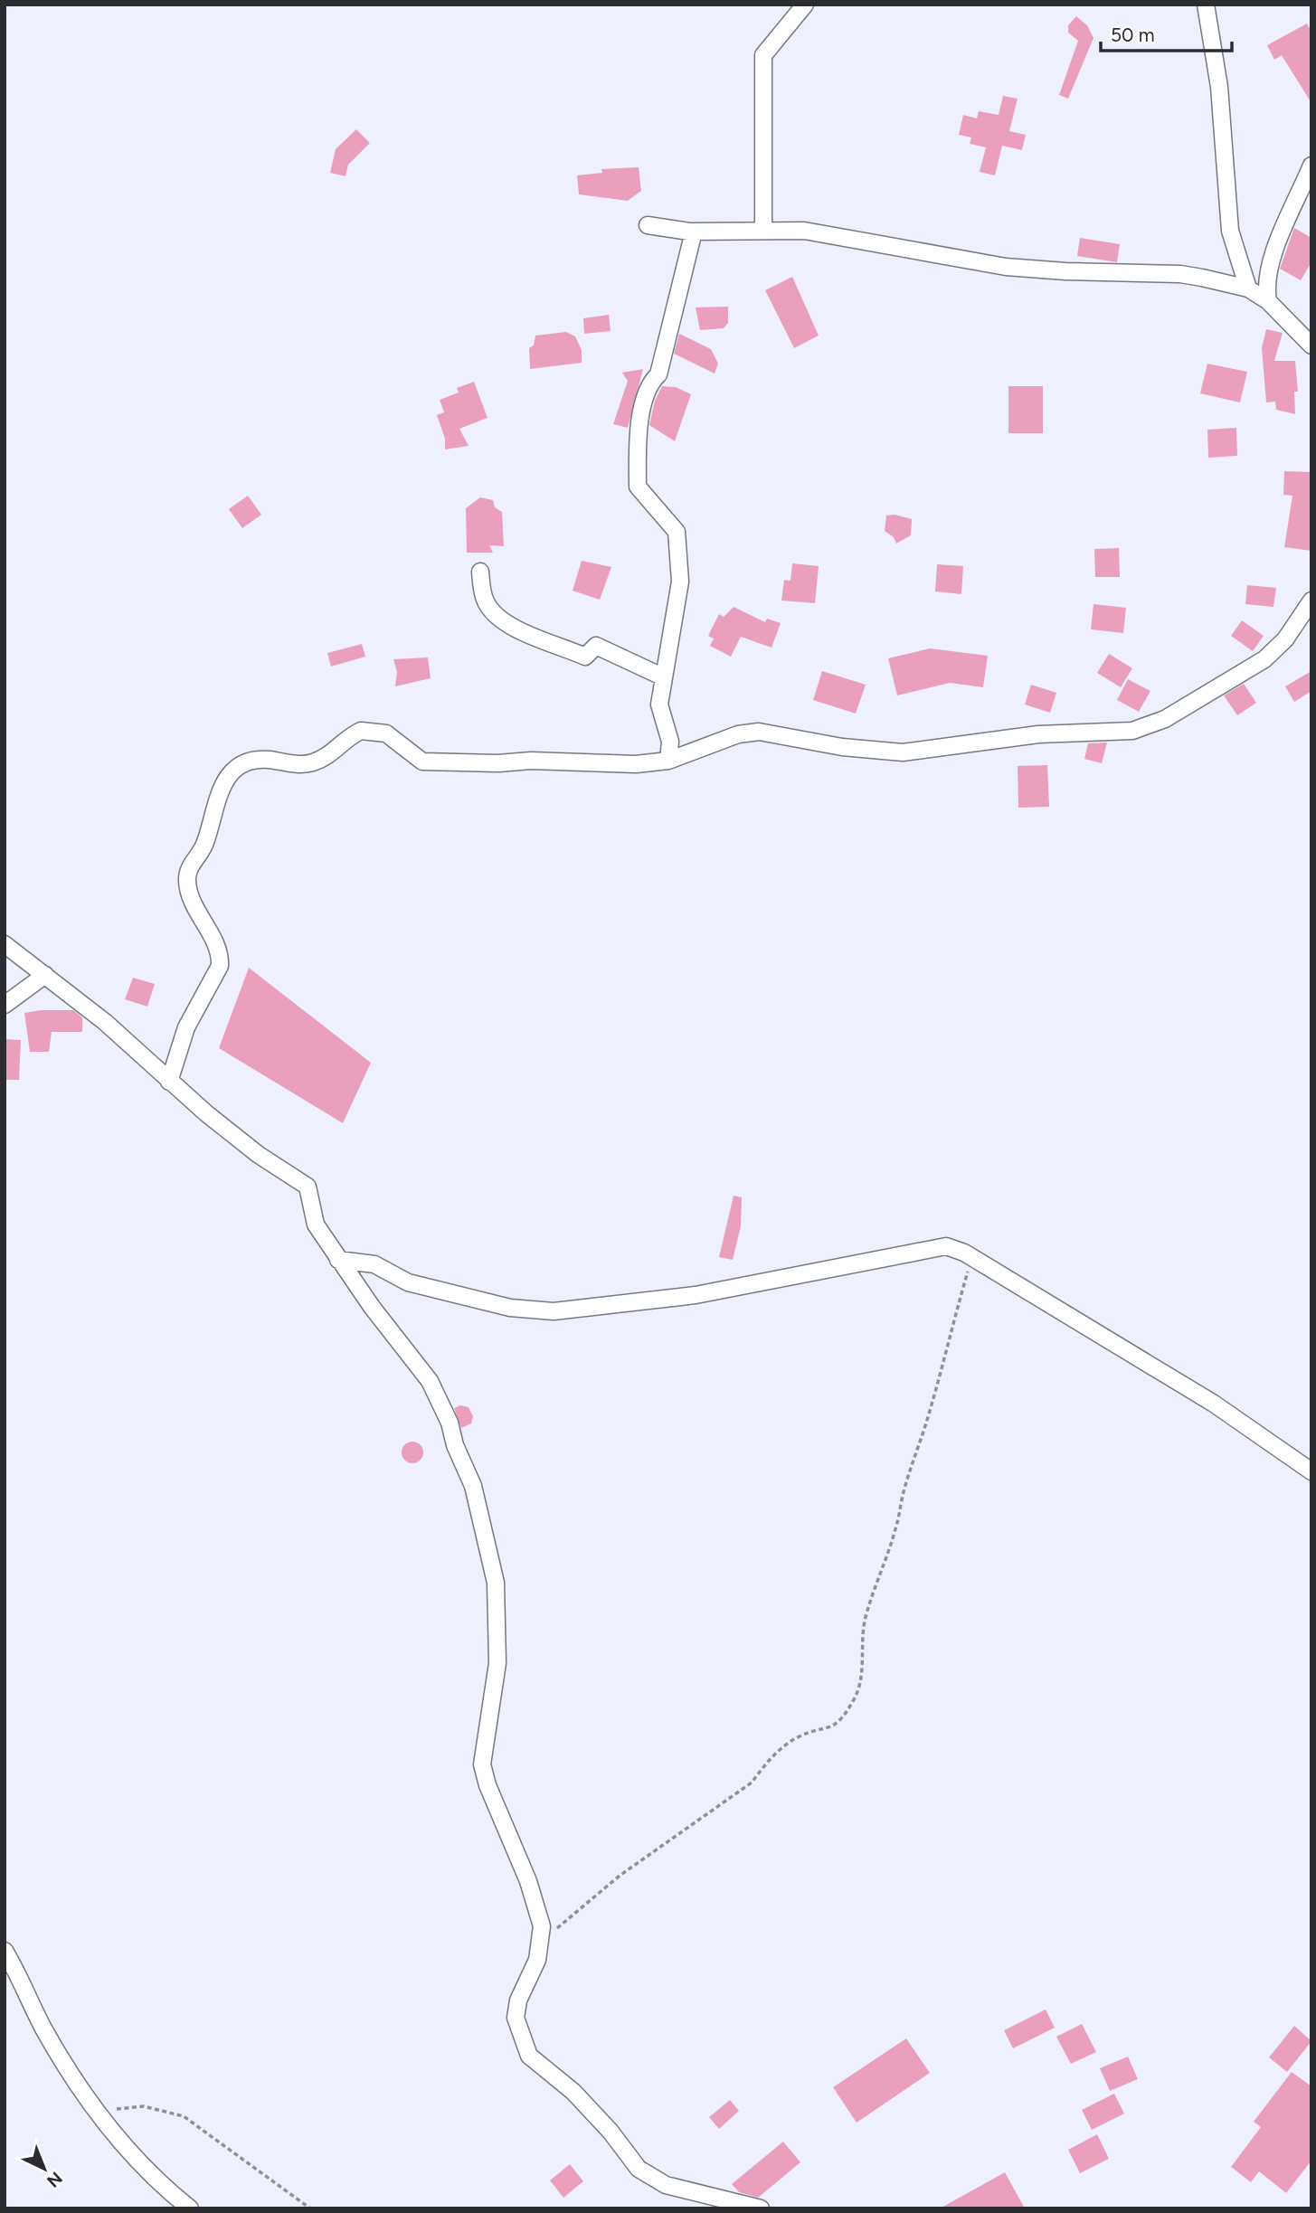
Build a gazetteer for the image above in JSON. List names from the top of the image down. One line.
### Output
{"scale_bar":"50 m","north":"bottom right"}
